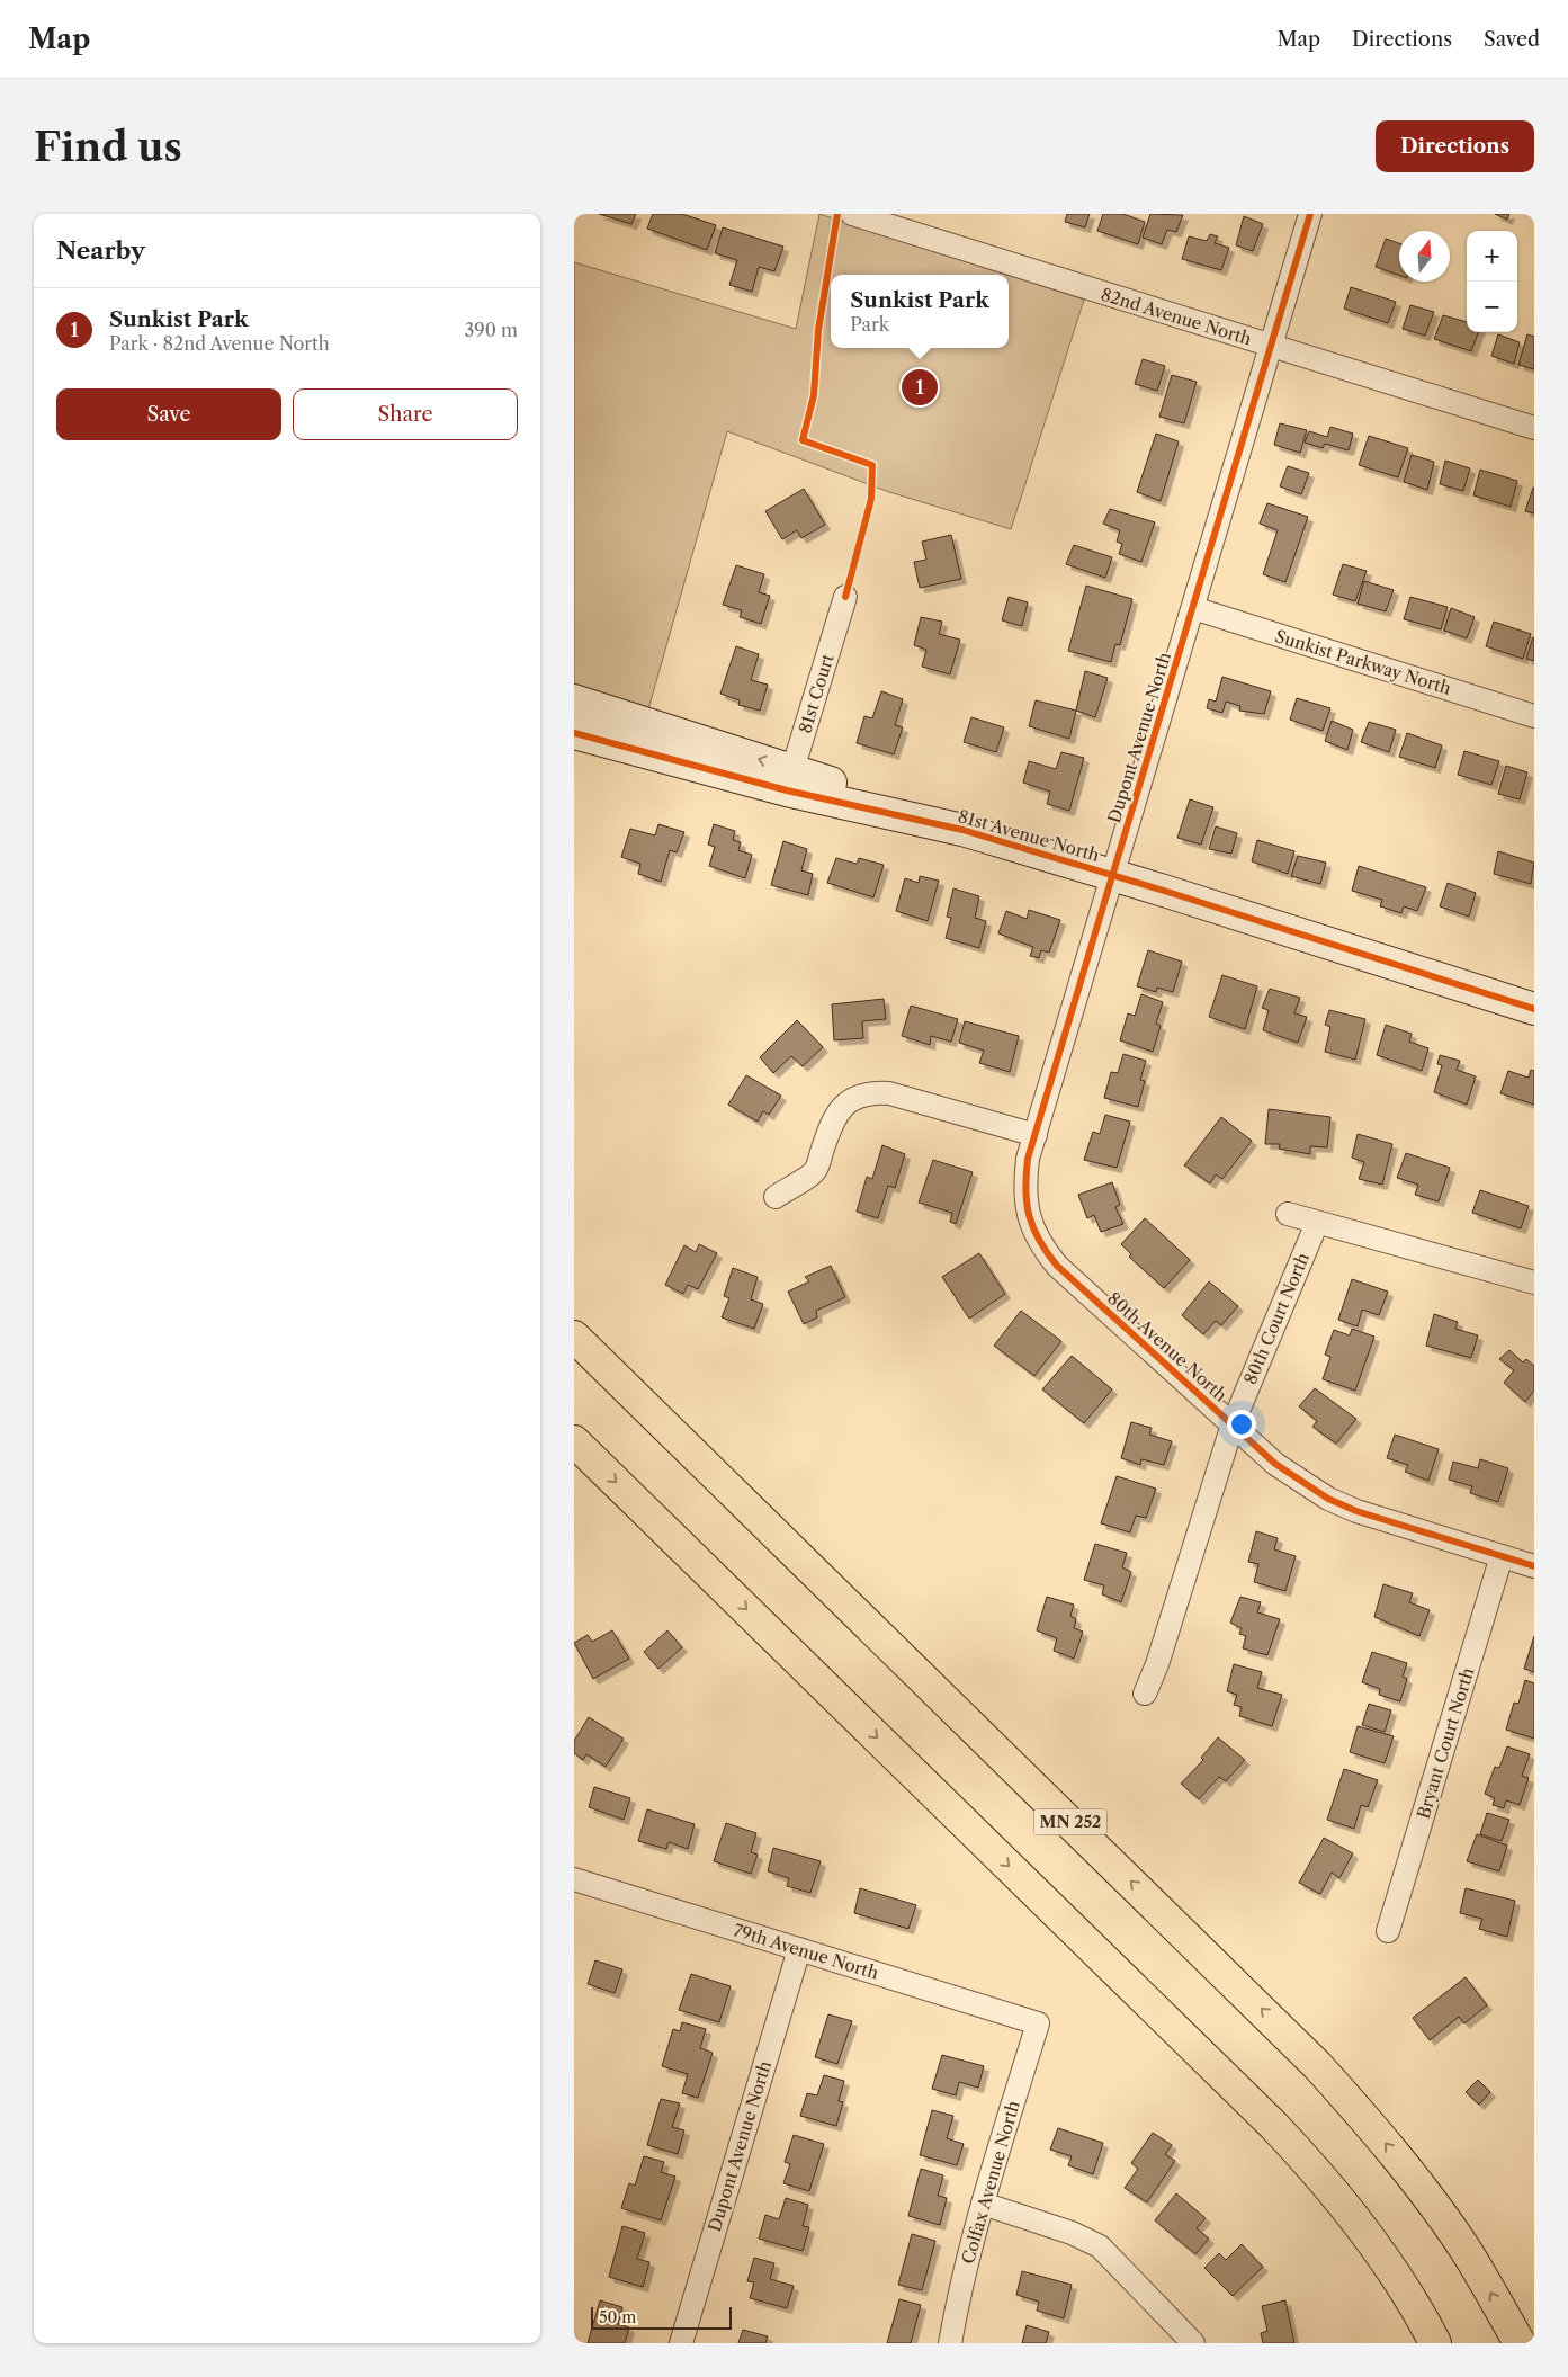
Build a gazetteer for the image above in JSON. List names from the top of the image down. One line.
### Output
{"streets":{"highway":["MN 252"],"street":["82nd Avenue North","Sunkist Parkway North","81st Court","Dupont Avenue North","81st Avenue North","80th Court North","80th Avenue North","Bryant Court North","79th Avenue North","Colfax Avenue North"]},"crossings":[["82nd Avenue North","Dupont Avenue North"],["Sunkist Parkway North","Dupont Avenue North"],["81st Court","81st Avenue North"],["Dupont Avenue North","81st Avenue North"],["Dupont Avenue North","80th Avenue North"],["Dupont Avenue North","79th Avenue North"],["80th Court North","80th Avenue North"],["80th Avenue North","Bryant Court North"],["79th Avenue North","Colfax Avenue North"]],"scale_bar":"50 m","north":"top","page":{"header":"Map","nav":["Map","Directions","Saved"],"buttons":["Directions",["Save","Share"]],"title":"Find us","heading":"Nearby","map_buttons":["+","−"],"popup":["Sunkist Park","Park"],"list":[{"mark":"1","name":"Sunkist Park","note":"Park · 82nd Avenue North","value":"390 m"}],"pins":"1","scale":"50 m"}}
